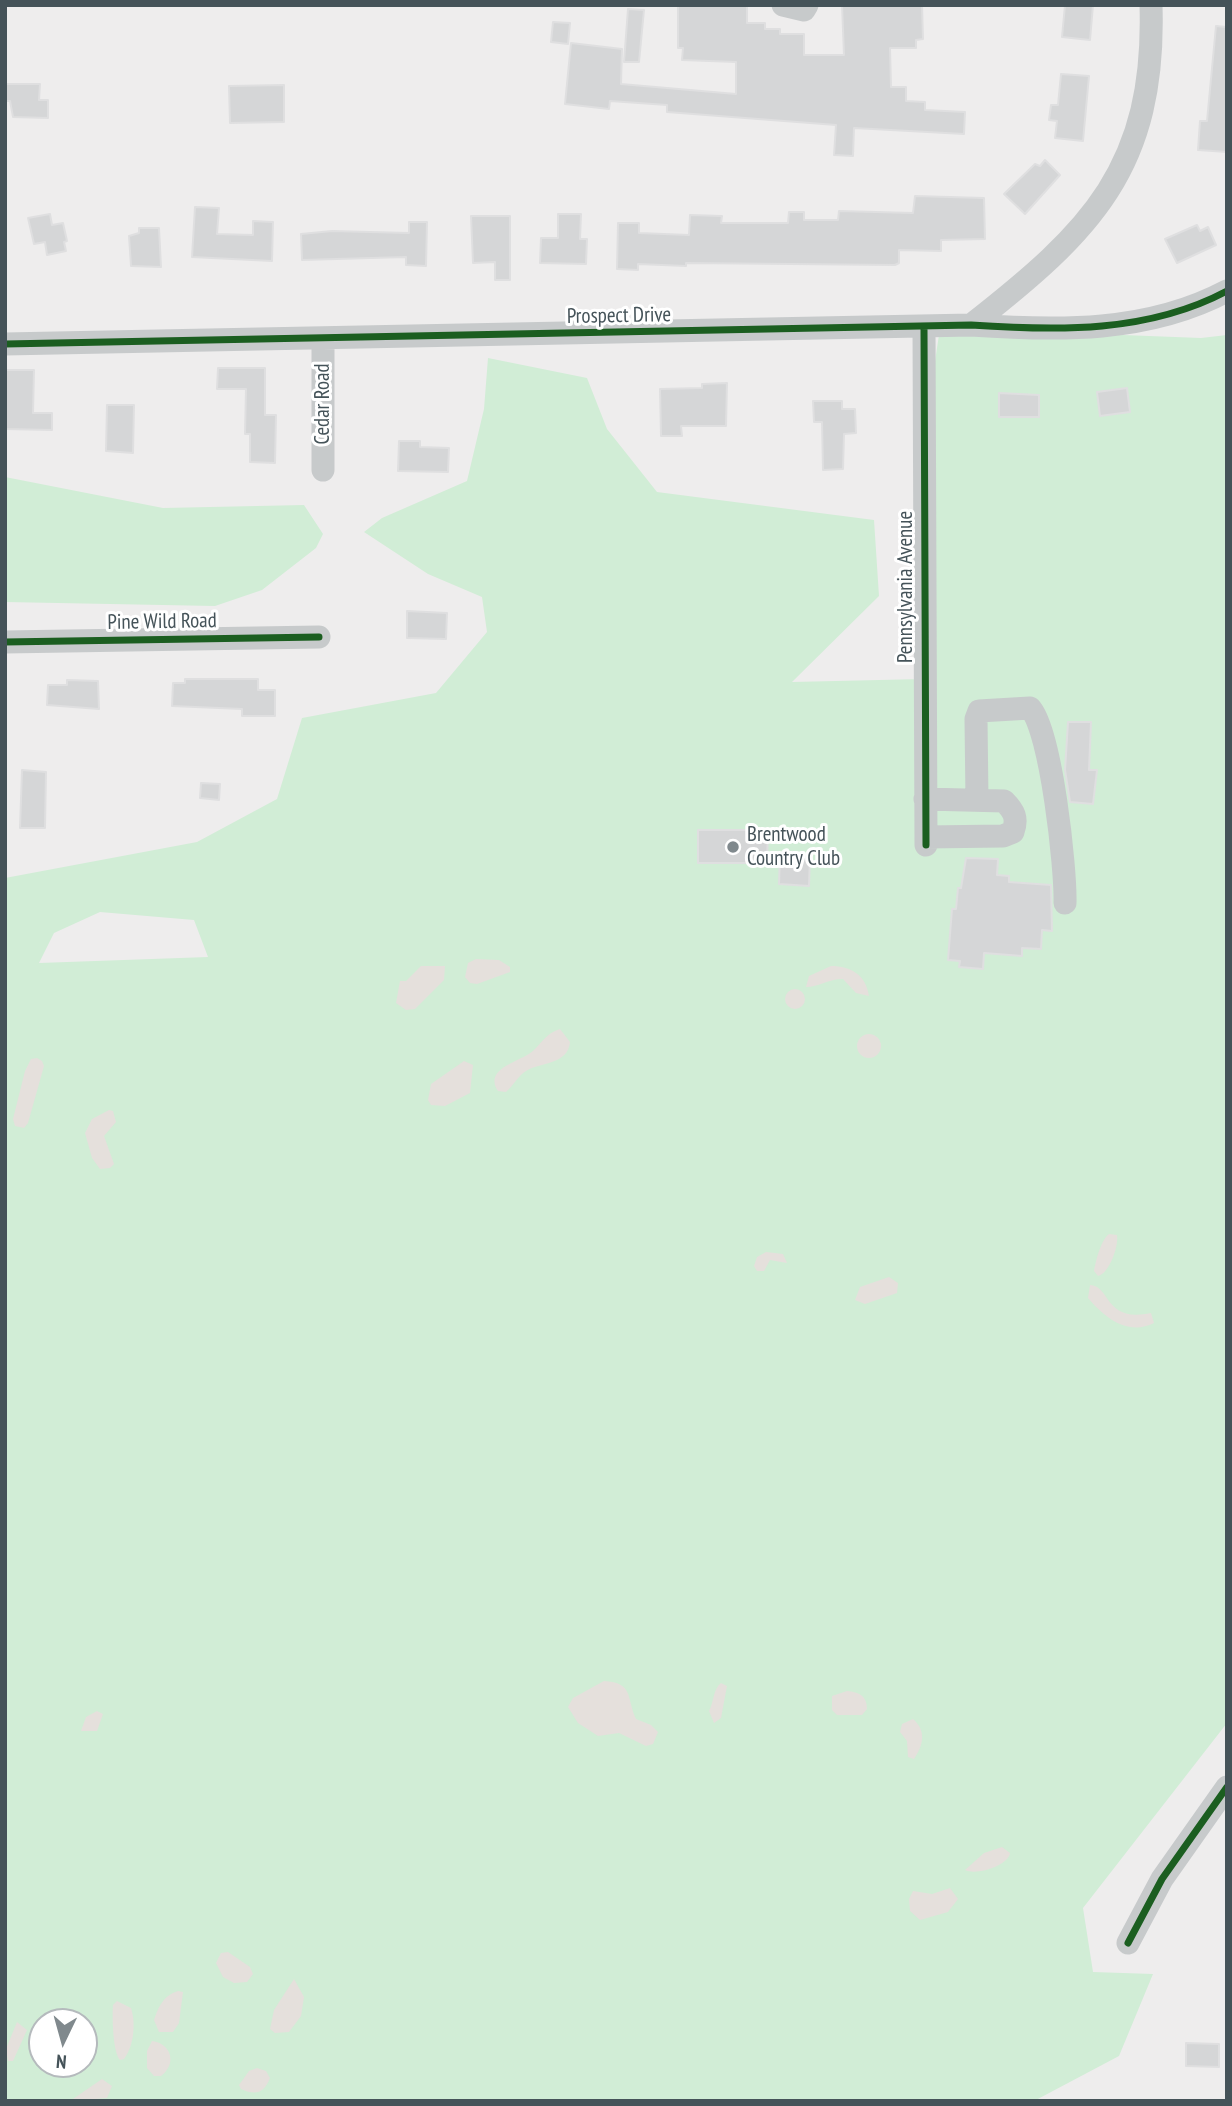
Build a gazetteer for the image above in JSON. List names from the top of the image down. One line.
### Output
{"streets":{"street":["Prospect Drive","Cedar Road","Pennsylvania Avenue","Pine Wild Road"]},"crossings":[["Prospect Drive","Cedar Road"],["Prospect Drive","Pennsylvania Avenue"]],"places":["Brentwood Country Club"],"north":"bottom"}
